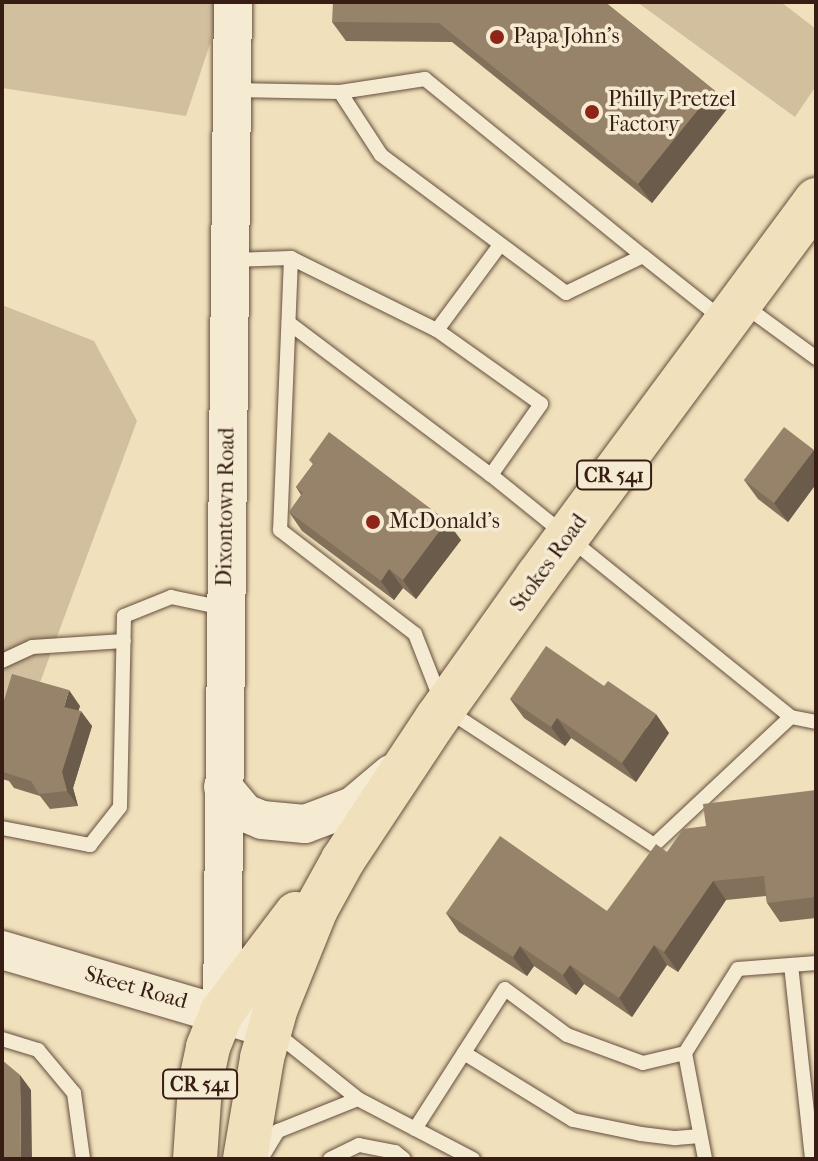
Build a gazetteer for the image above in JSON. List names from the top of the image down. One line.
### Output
{"streets":{"main road":["CR 541","Stokes Road"],"street":["Dixontown Road","Skeet Road"]},"crossings":[["Dixontown Road","Stokes Road"],["Dixontown Road","Skeet Road"],["Stokes Road","Skeet Road"]],"places":["Papa John's","Philly Pretzel Factory","McDonald's"]}
